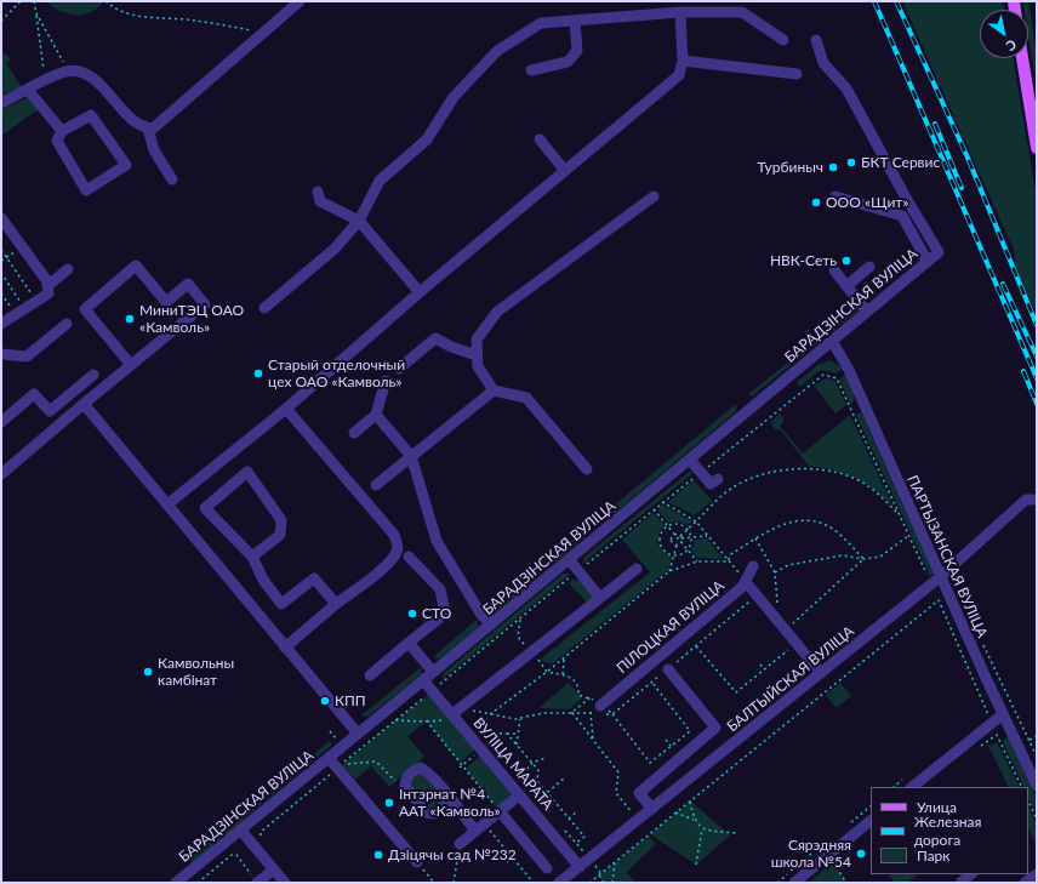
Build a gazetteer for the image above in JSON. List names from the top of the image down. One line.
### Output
{"streets":{"street":["БАРАДЗІНСКАЯ ВУЛІЦА","ПАРТЫЗАНСКАЯ ВУЛІЦА","ПІЛОЦКАЯ ВУЛІЦА","БАЛТЫЙСКАЯ ВУЛІЦА","ВУЛІЦА МАРАТА"]},"crossings":[["БАРАДЗІНСКАЯ ВУЛІЦА","ПАРТЫЗАНСКАЯ ВУЛІЦА"],["БАРАДЗІНСКАЯ ВУЛІЦА","ВУЛІЦА МАРАТА"],["ПАРТЫЗАНСКАЯ ВУЛІЦА","БАЛТЫЙСКАЯ ВУЛІЦА"],["БАЛТЫЙСКАЯ ВУЛІЦА","ВУЛІЦА МАРАТА"]],"places":["БКТ Сервис","Турбиныч","ООО «Щит»","НВК-Сеть","МиниТЭЦ ОАО «Камволь»","Старый отделочный цех ОАО «Камволь»","СТО","Камвольны камбінат","КПП","Інтэрнат №4 ААТ «Камволь»","Сярэдняя школа №54","Дзіцячы сад №232"],"legend":["Улица","Железная дорога","Парк"],"north":"bottom right"}
